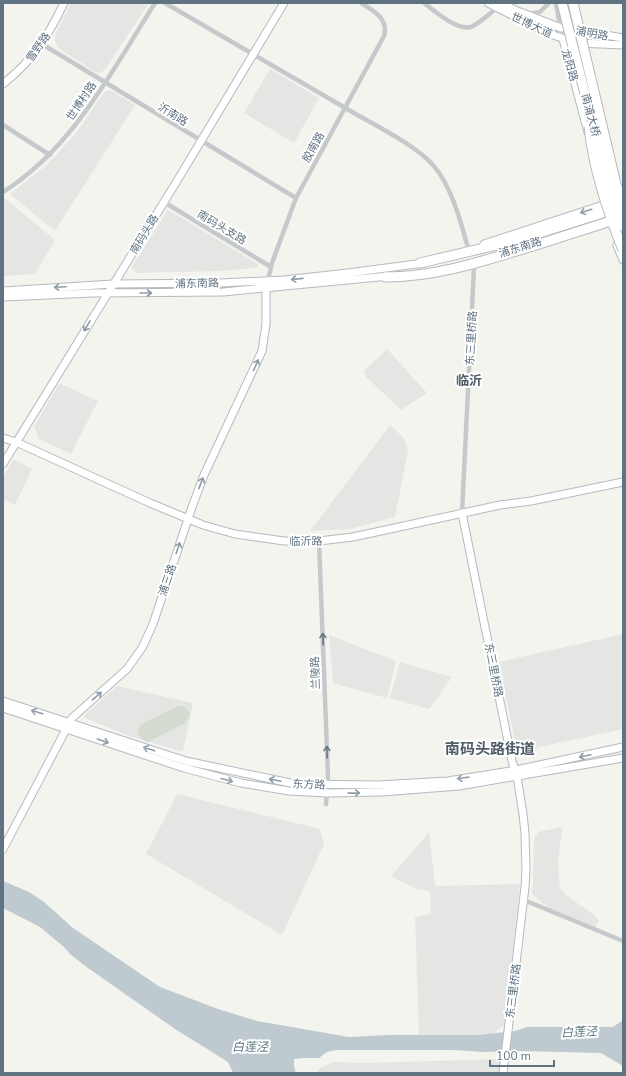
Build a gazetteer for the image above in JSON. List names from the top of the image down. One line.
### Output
{"streets":{"highway":["南浦大桥"],"main road":["世博大道","浦明路","雪野路","龙阳路","南码头路","浦东南路","东三里桥路","临沂路","浦三路","东方路"],"street":["世博村路","沂南路","胶南路","南码头支路","兰陵路"]},"crossings":[["世博大道","浦明路"],["世博大道","龙阳路"],["浦明路","龙阳路"],["雪野路","沂南路"],["龙阳路","南浦大桥"],["龙阳路","浦东南路"],["世博村路","沂南路"],["沂南路","胶南路"],["沂南路","南码头路"],["南浦大桥","浦东南路"],["胶南路","南码头支路"],["胶南路","浦东南路"],["胶南路","浦三路"],["南码头支路","南码头路"],["南码头路","浦东南路"],["南码头路","临沂路"],["浦东南路","东三里桥路"],["浦东南路","浦三路"],["东三里桥路","临沂路"],["东三里桥路","东方路"],["临沂路","浦三路"],["临沂路","兰陵路"],["浦三路","东方路"],["兰陵路","东方路"]],"one_way":["浦三路","兰陵路"],"districts":["临沂","南码头路街道"],"water":["白莲泾"],"scale_bar":"100 m"}
